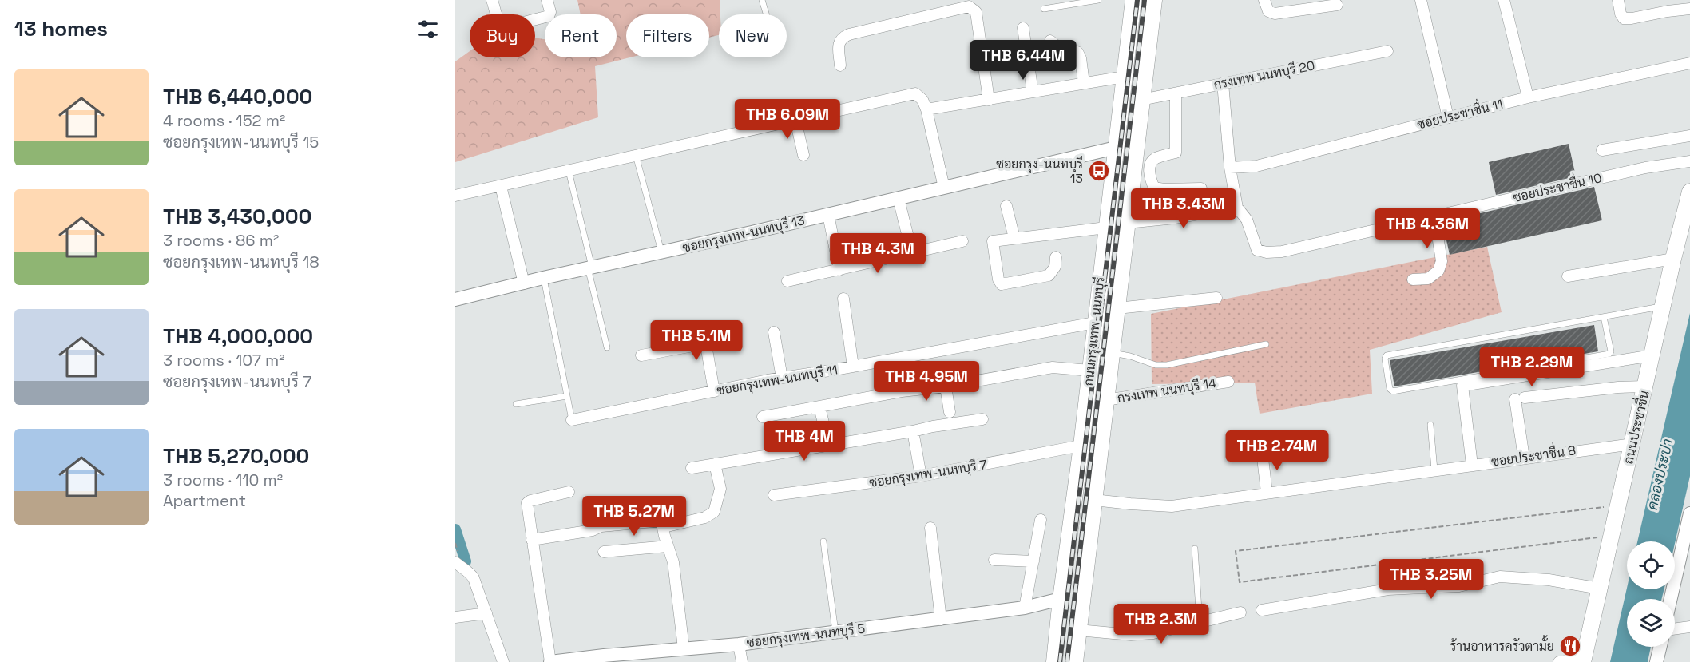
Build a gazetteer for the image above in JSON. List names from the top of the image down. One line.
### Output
{"streets":{"main road":["ถนนกรุงเทพ-นนทบุรี","ถนนประชาชื่น"],"street":["กรงเทพ นนทบุรี 20","ซอยประชาชื่น 11","ซอยประชาชื่น 10","ซอยกรุงเทพ-นนทบุรี 13","ซอยกรุงเทพ-นนทบุรี 11","กรงเทพ นนทบุรี 14","ซอยประชาชื่น 8","ซอยกรุงเทพ-นนทบุรี 7","ซอยกรุงเทพ-นนทบุรี 5"]},"crossings":[["กรงเทพ นนทบุรี 20","ซอยประชาชื่น 10"],["กรงเทพ นนทบุรี 20","ถนนกรุงเทพ-นนทบุรี"],["ซอยประชาชื่น 11","ซอยประชาชื่น 10"],["ซอยกรุงเทพ-นนทบุรี 13","ถนนกรุงเทพ-นนทบุรี"],["ถนนกรุงเทพ-นนทบุรี","ซอยกรุงเทพ-นนทบุรี 11"],["ถนนกรุงเทพ-นนทบุรี","กรงเทพ นนทบุรี 14"],["ถนนกรุงเทพ-นนทบุรี","ซอยประชาชื่น 8"],["ถนนกรุงเทพ-นนทบุรี","ซอยกรุงเทพ-นนทบุรี 7"],["ถนนกรุงเทพ-นนทบุรี","ซอยกรุงเทพ-นนทบุรี 5"],["ถนนประชาชื่น","ซอยประชาชื่น 8"]],"water":["คลองประปา"],"places":{"bus stop":["ซอยกรุง-นนทบุรี 13"],"restaurant":["ร้านอาหารครัวตามั้ย"]},"page":{"heading":"13 homes","chip":["Buy","Rent","Filters","New"],"price":["THB 6.44M","THB 6.09M","THB 3.43M","THB 4.36M","THB 4.3M","THB 5.1M","THB 2.29M","THB 4.95M","THB 4M","THB 2.74M","THB 5.27M","THB 3.25M","THB 2.3M"],"list":[{"name":"THB 6,440,000","note":"4 rooms · 152 m² · ซอยกรุงเทพ-นนทบุรี 15"},{"name":"THB 3,430,000","note":"3 rooms · 86 m² · ซอยกรุงเทพ-นนทบุรี 18"},{"name":"THB 4,000,000","note":"3 rooms · 107 m² · ซอยกรุงเทพ-นนทบุรี 7"},{"name":"THB 5,270,000","note":"3 rooms · 110 m² · Apartment"}]}}
